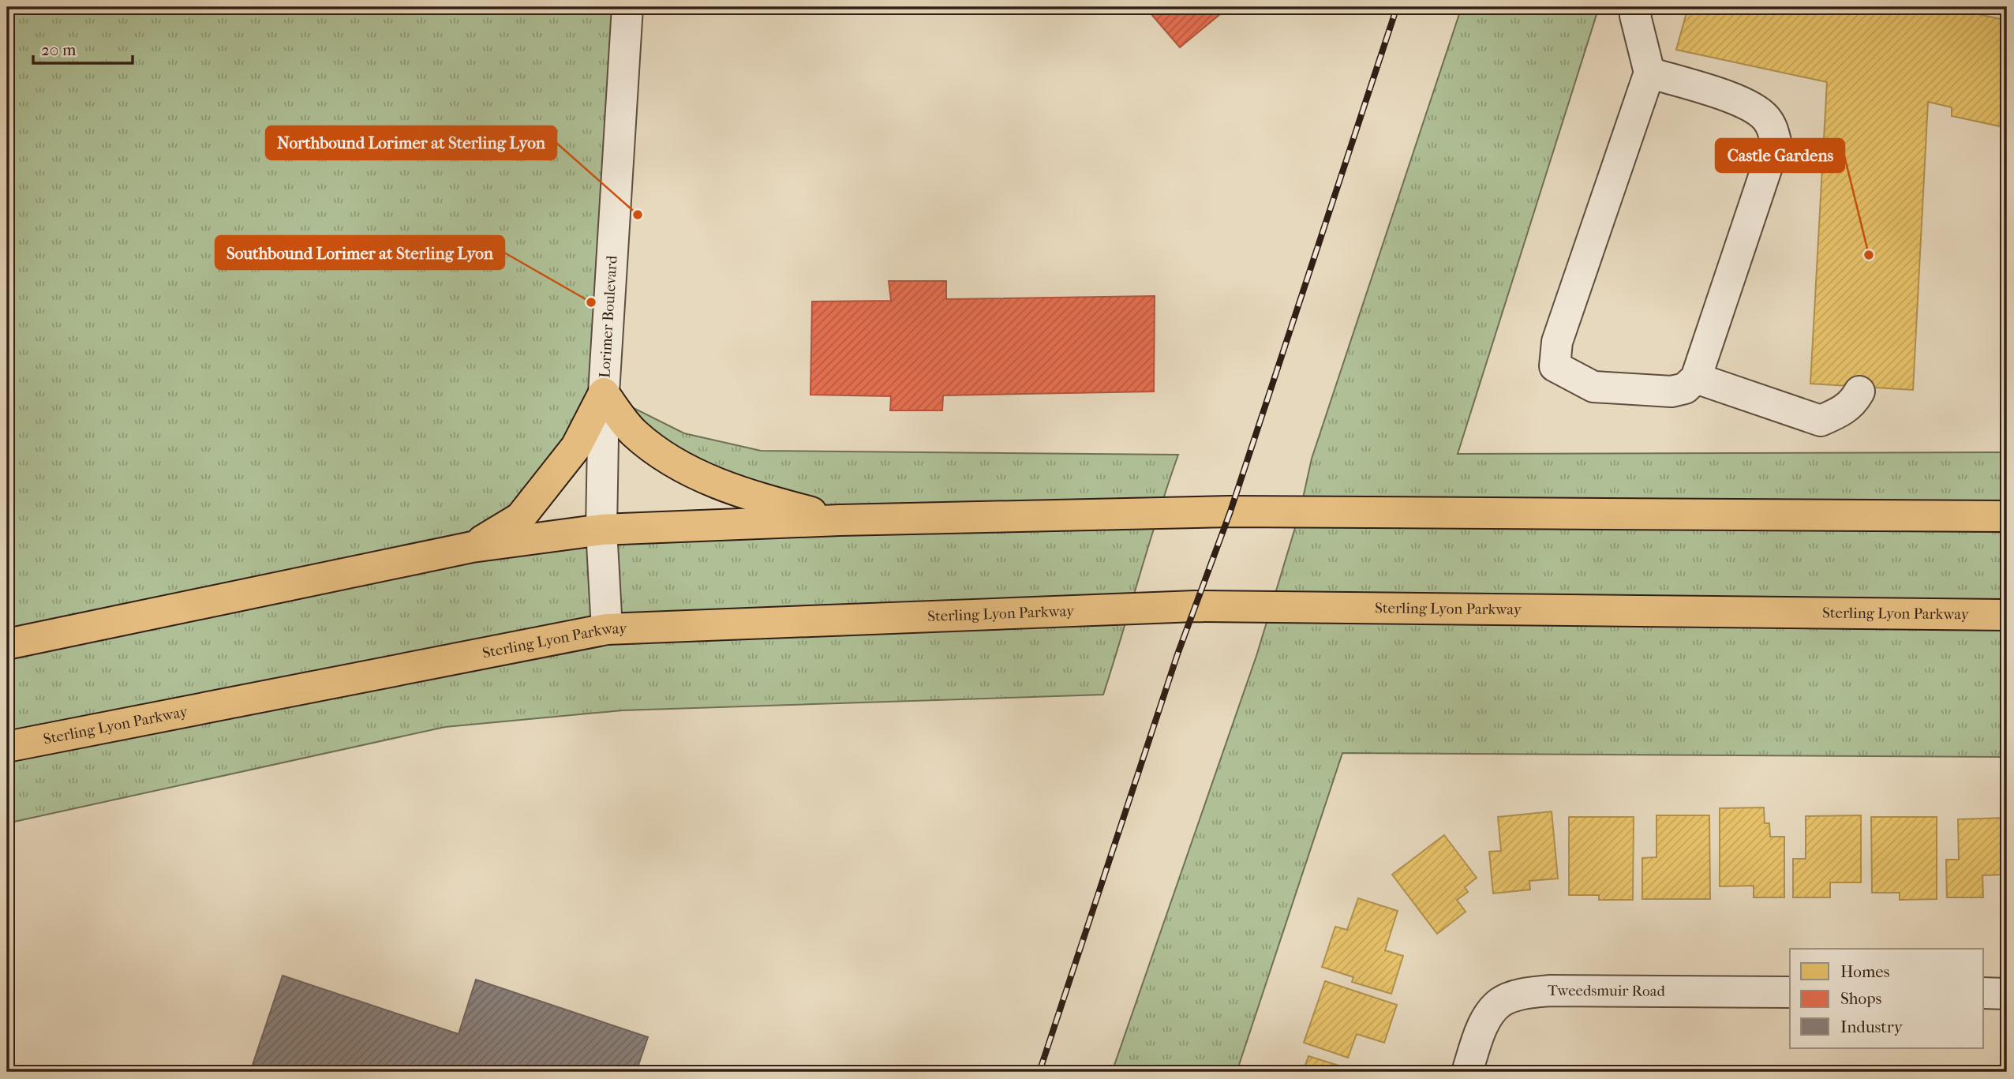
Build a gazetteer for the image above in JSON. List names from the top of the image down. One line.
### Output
{"streets":{"main road":["Sterling Lyon Parkway"],"street":["Lorimer Boulevard","Tweedsmuir Road"]},"crossings":[["Lorimer Boulevard","Sterling Lyon Parkway"]],"places":["Northbound Lorimer at Sterling Lyon","Castle Gardens","Southbound Lorimer at Sterling Lyon"],"legend":["Homes","Shops","Industry"],"scale_bar":"20 m"}
